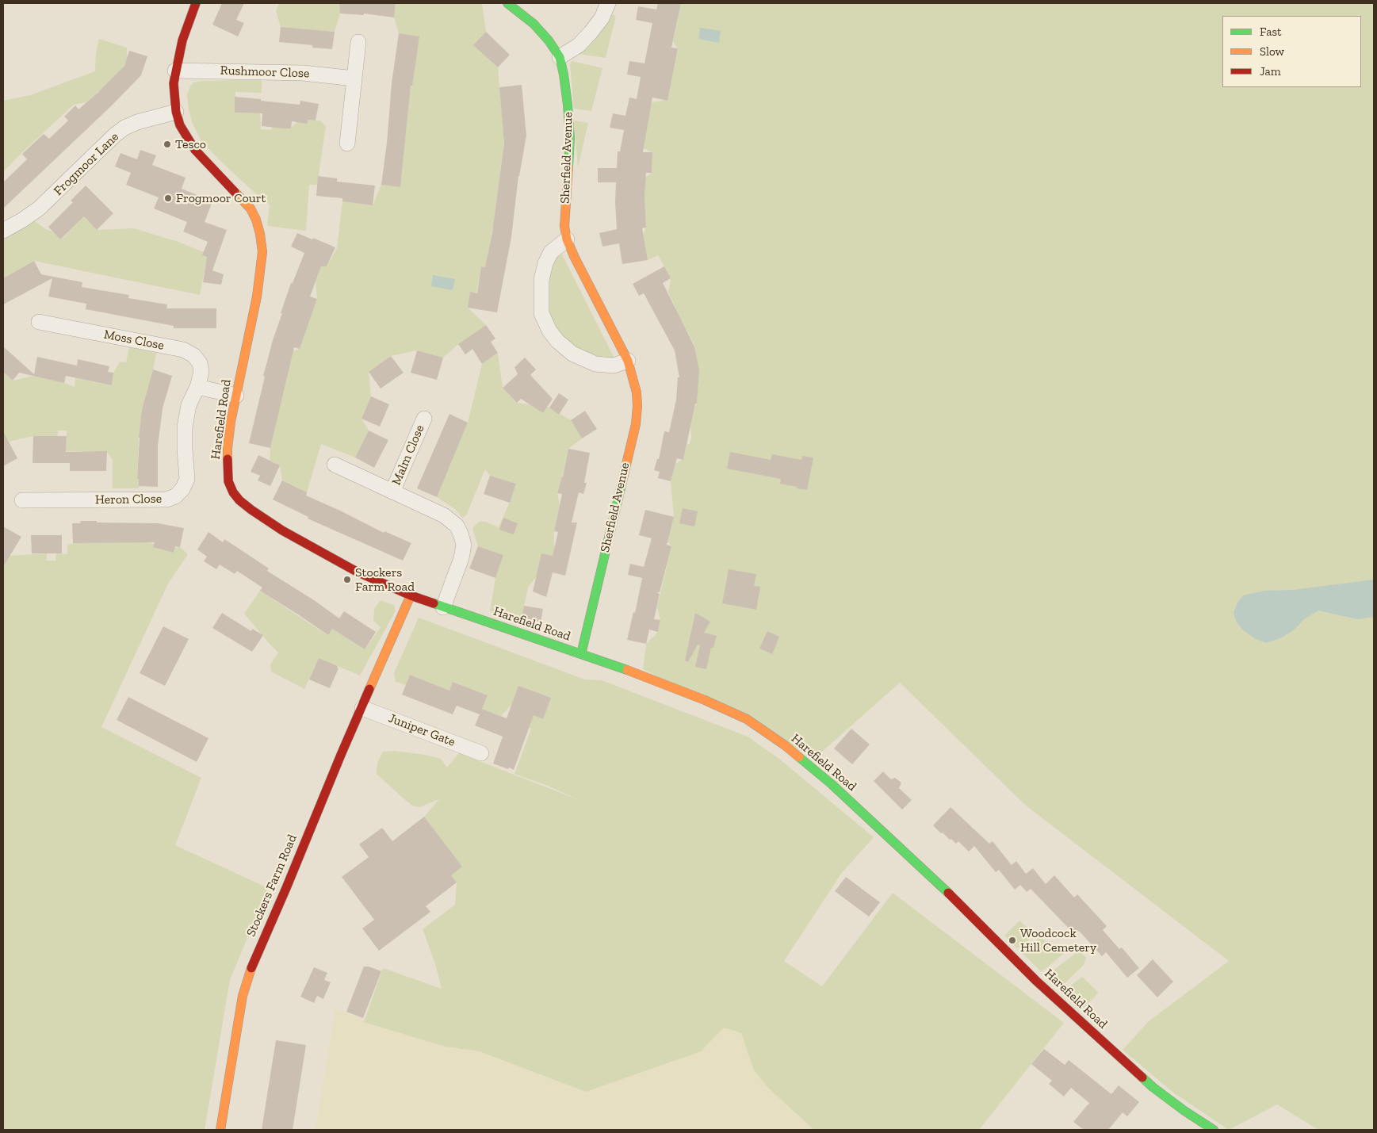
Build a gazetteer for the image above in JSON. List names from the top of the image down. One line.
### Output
{"streets":{"street":["Rushmoor Close","Sherfield Avenue","Frogmoor Lane","Moss Close","Harefield Road","Malm Close","Heron Close","Juniper Gate","Stockers Farm Road"]},"crossings":[["Rushmoor Close","Harefield Road"],["Sherfield Avenue","Harefield Road"],["Frogmoor Lane","Harefield Road"],["Moss Close","Heron Close"],["Harefield Road","Malm Close"],["Harefield Road","Stockers Farm Road"],["Juniper Gate","Stockers Farm Road"]],"places":["Tesco","Frogmoor Court","Stockers Farm Road","Woodcock Hill Cemetery"],"legend":["Fast","Slow","Jam"]}
